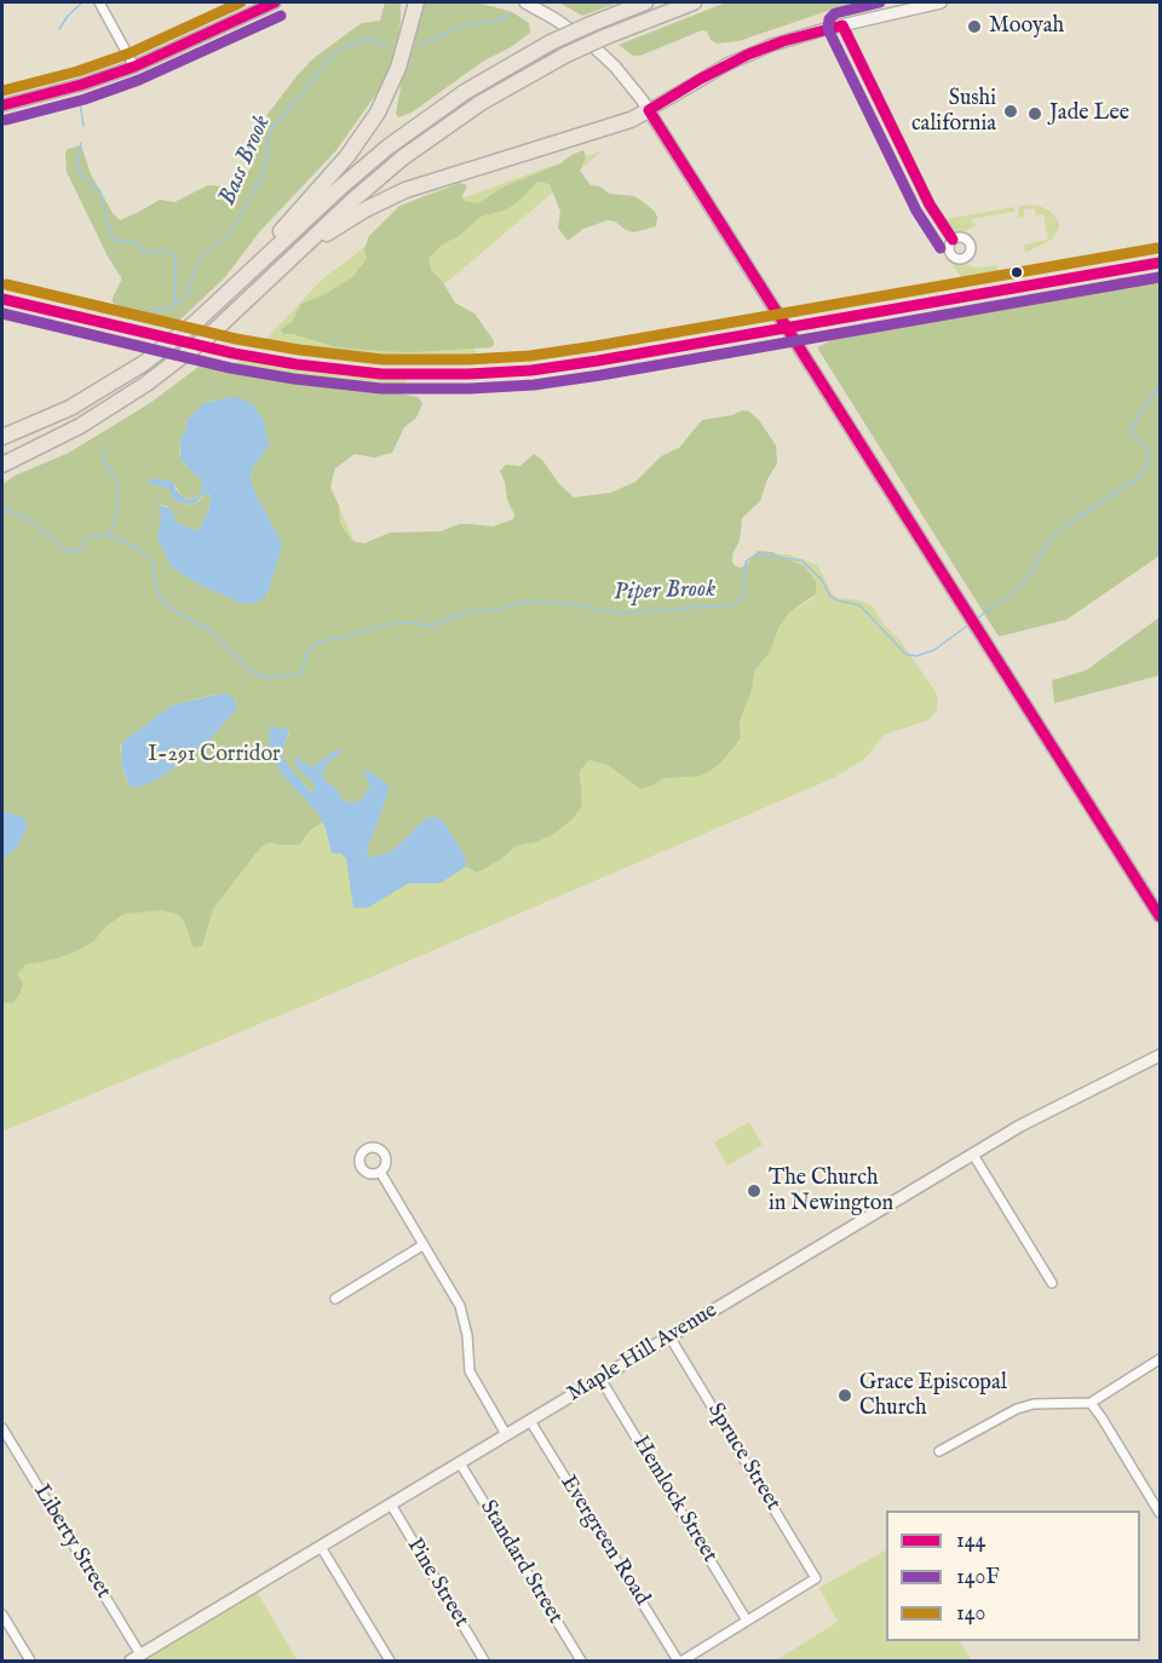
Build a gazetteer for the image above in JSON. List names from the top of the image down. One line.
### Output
{"streets":{"main road":["Maple Hill Avenue"],"street":["Spruce Street","Hemlock Street","Evergreen Road","Liberty Street","Standard Street","Pine Street"]},"crossings":[["Maple Hill Avenue","Spruce Street"],["Maple Hill Avenue","Hemlock Street"],["Maple Hill Avenue","Evergreen Road"],["Maple Hill Avenue","Liberty Street"],["Maple Hill Avenue","Standard Street"],["Maple Hill Avenue","Pine Street"],["Spruce Street","Hemlock Street"]],"water":["Bass Brook","Piper Brook"],"parks":["I-291 Corridor"],"places":["Mooyah","Sushi california","Jade Lee","The Church in Newington","Grace Episcopal Church"],"lines":["transit line 144","transit line 140F","transit line 140"],"legend":["144","140F","140"]}
